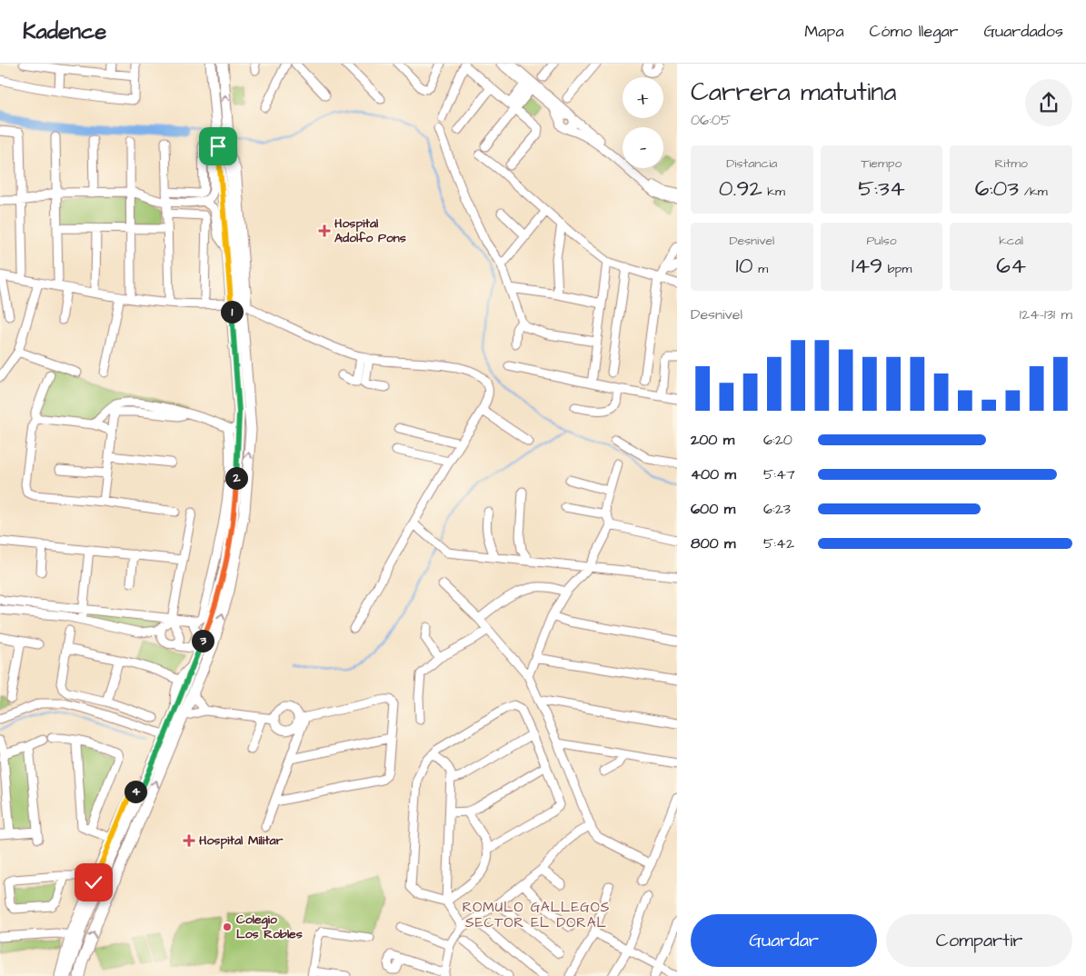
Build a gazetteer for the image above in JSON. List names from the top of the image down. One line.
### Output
{"districts":["ROMULO GALLEGOS SECTOR EL DORAL"],"places":{"health":["Hospital Adolfo Pons","Hospital Militar"],"other":["Colegio Los Robles"]},"page":{"header":"Kadence","nav":["Mapa","Cómo llegar","Guardados"],"heading":["Carrera matutina","06:05"],"map_buttons":["+","−"],"stats":[["Distancia","0.92 km"],["Tiempo","5:34"],["Ritmo","6:03 /km"],["Desnivel","10 m"],["Pulso","149 bpm"],["kcal","64"]],"chart":["Desnivel","124–131 m"],"pins":["1","2","3","4"],"list":[{"name":"200 m","note":"6:20"},{"name":"400 m","note":"5:47"},{"name":"600 m","note":"6:23"},{"name":"800 m","note":"5:42"}],"buttons":["Guardar","Compartir"]}}
